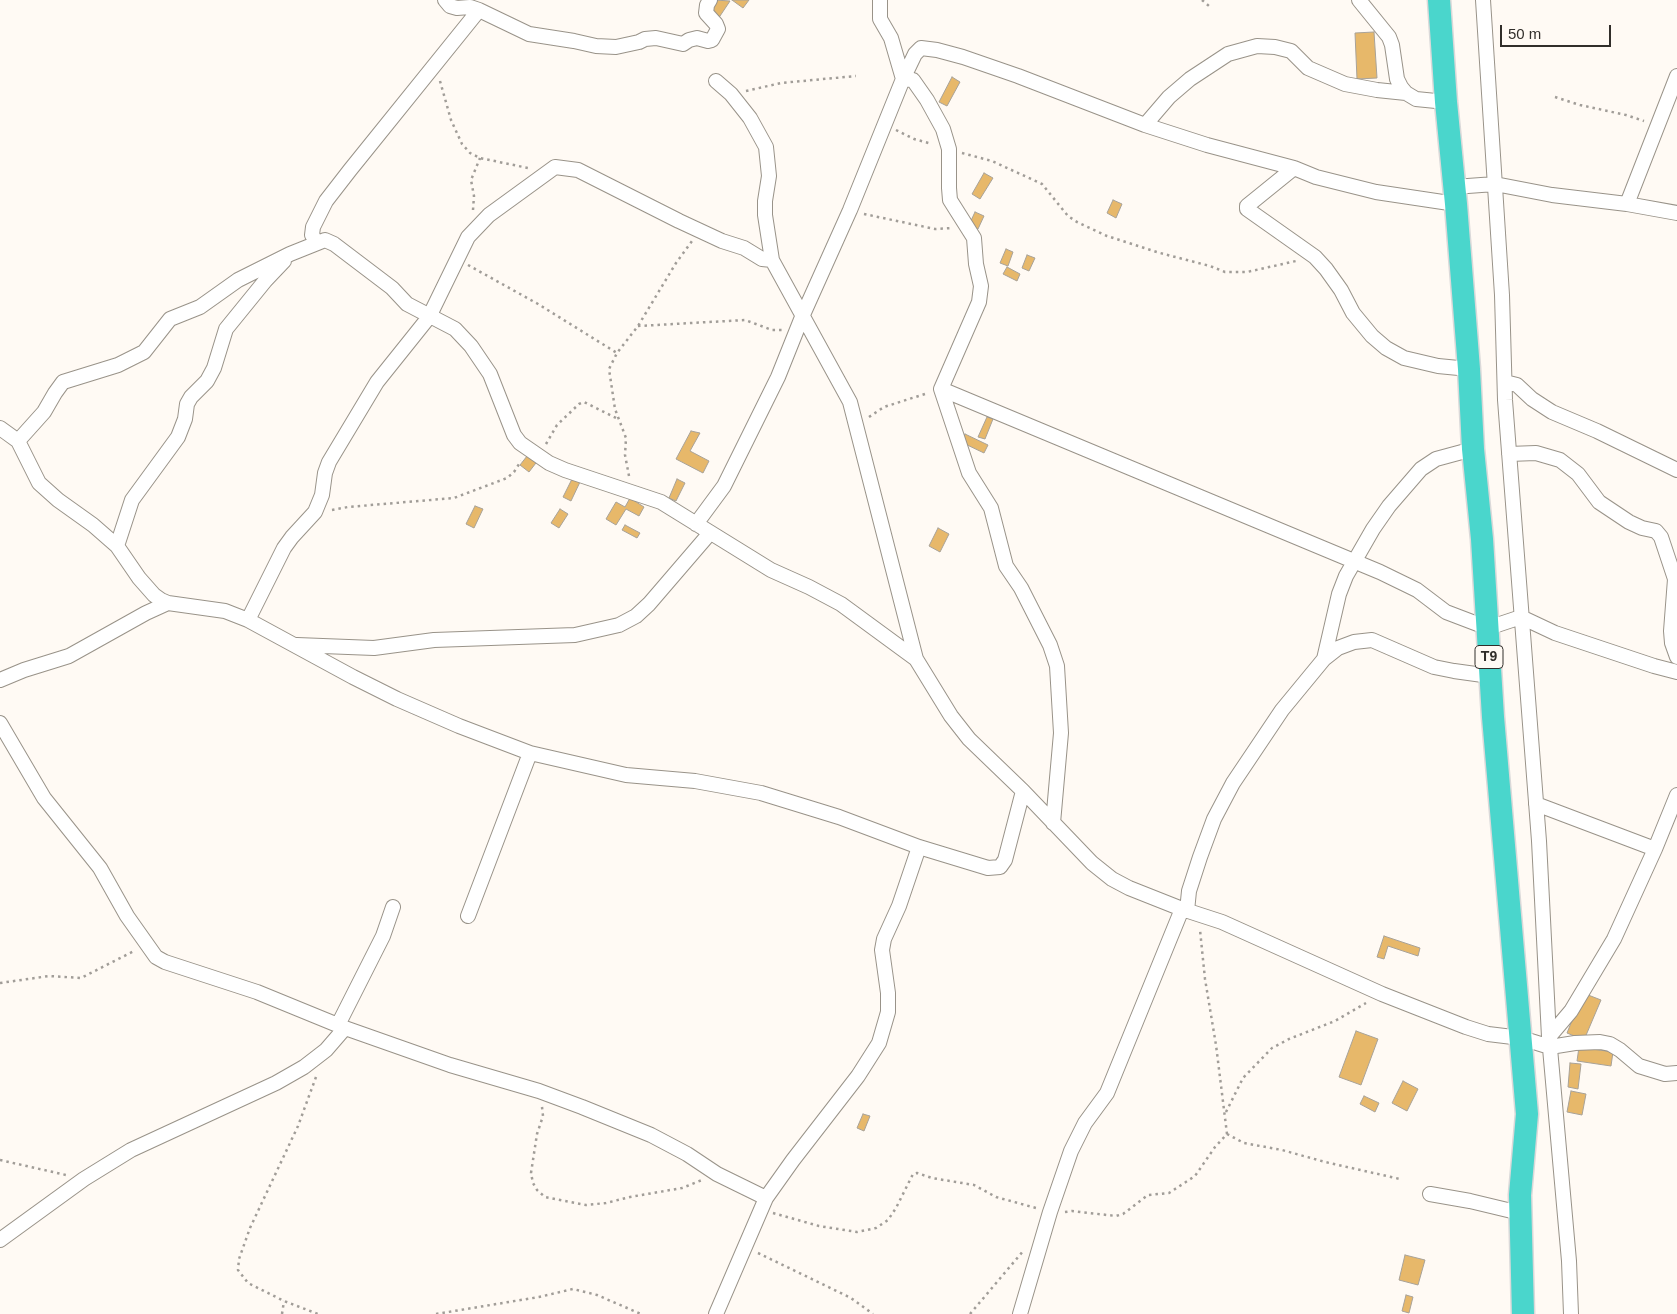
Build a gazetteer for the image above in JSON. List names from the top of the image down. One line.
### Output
{"streets":{"highway":["T9"]},"scale_bar":"50 m"}
